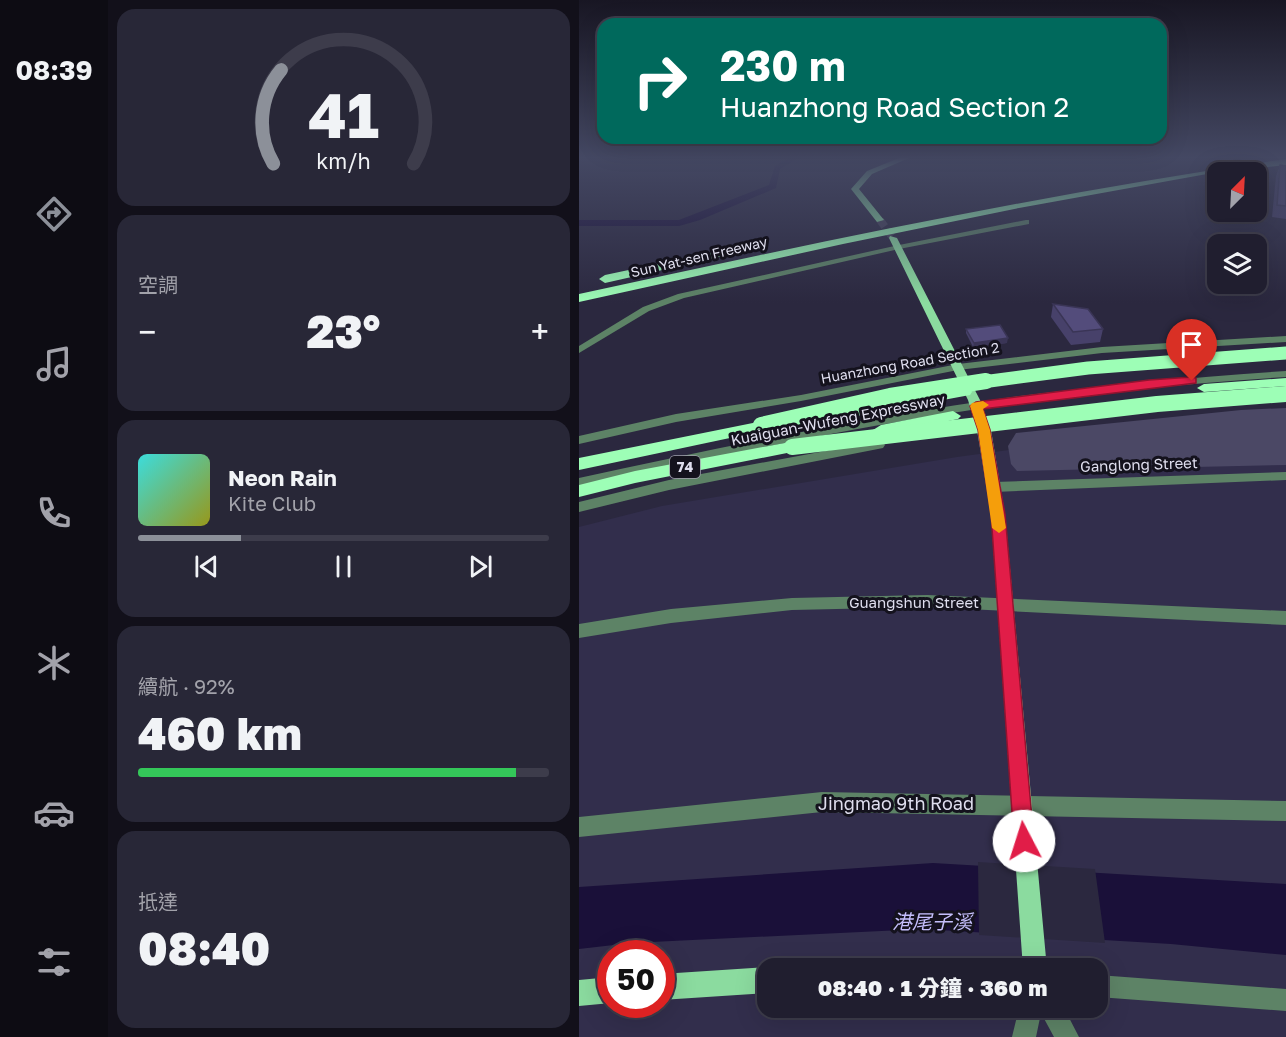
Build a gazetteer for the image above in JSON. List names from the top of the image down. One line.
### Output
{"streets":{"highway":["Sun Yat-sen Freeway","Kuaiguan-Wufeng Expressway","74"],"street":["Huanzhong Road Section 2","Ganglong Street","Guangshun Street","Jingmao 9th Road"]},"water":["港尾子溪"],"north":"top right","page":{"tabs":"08:39","turn":["230 m","Huanzhong Road Section 2"],"tile":["空調",["續航 · 92%","460 km"],["抵達","08:40"]],"heat":["−","23°","+"],"song":["Neon Rain","Kite Club"],"limit":"50","trip":"08:40 · 1 分鐘 · 360 m","gauge":["41","km/h"]}}
